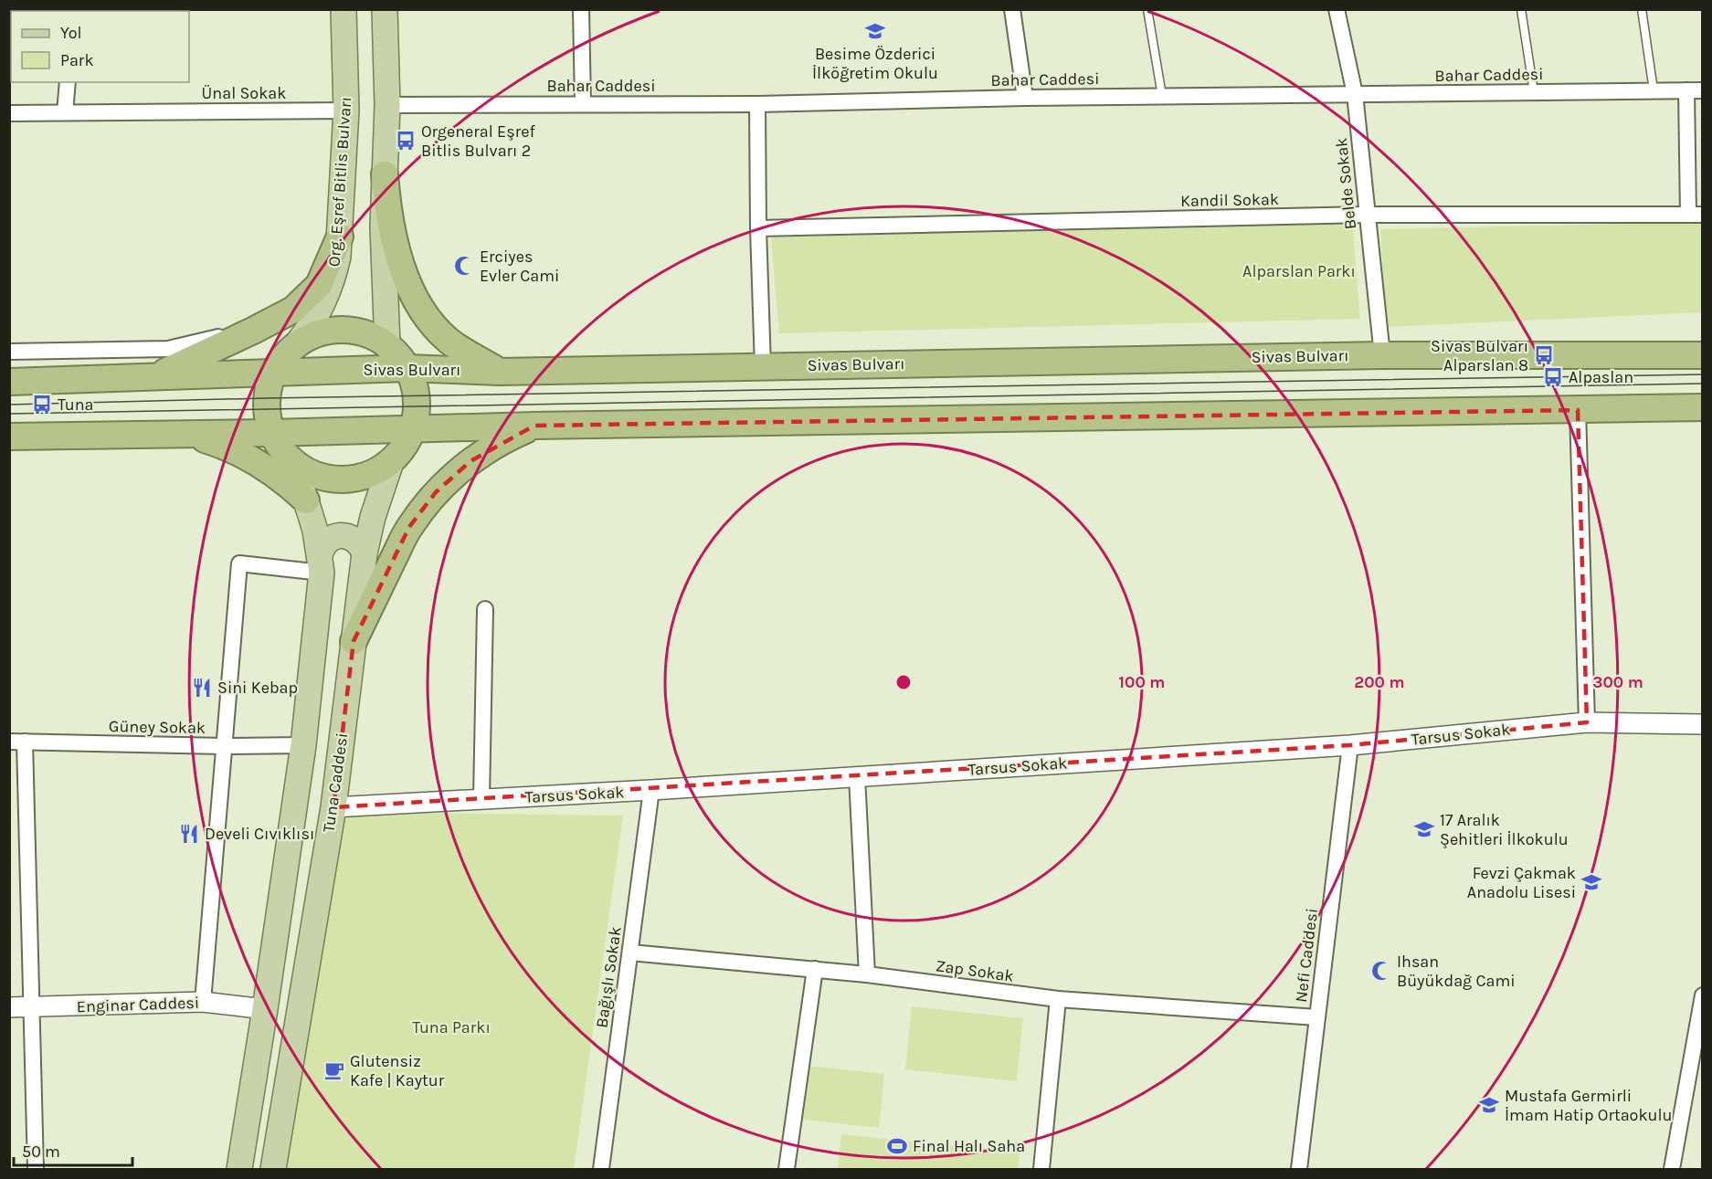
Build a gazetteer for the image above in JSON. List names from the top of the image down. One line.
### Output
{"streets":{"highway":["Sivas Bulvarı"],"main road":["Org. Eşref Bitlis Bulvarı","Tuna Caddesi"],"street":["Bahar Caddesi","Ünal Sokak","Belde Sokak","Kandil Sokak","Güney Sokak","Tarsus Sokak","Nefi Caddesi","Zap Sokak","Bağışlı Sokak","Enginar Caddesi"]},"crossings":[["Bahar Caddesi","Belde Sokak"],["Ünal Sokak","Org. Eşref Bitlis Bulvarı"],["Belde Sokak","Kandil Sokak"],["Belde Sokak","Sivas Bulvarı"],["Tarsus Sokak","Tuna Caddesi"],["Tarsus Sokak","Nefi Caddesi"],["Tarsus Sokak","Bağışlı Sokak"],["Nefi Caddesi","Zap Sokak"],["Zap Sokak","Bağışlı Sokak"]],"parks":["Alparslan Parkı","Tuna Parkı"],"places":{"school or university":["Besime Özderici İlköğretim Okulu","17 Aralık Şehitleri İlkokulu","Fevzi Çakmak Anadolu Lisesi","Mustafa Germirli İmam Hatip Ortaokulu"],"bus stop":["Orgeneral Eşref Bitlis Bulvarı 2","Sivas Bulvarı Alparslan 8","Alpaslan","Tuna"],"mosque":["Erciyes Evler Cami","Ihsan Büyükdağ Cami"],"restaurant":["Sini Kebap","Develi Cıvıklısı"],"cafe":["Glutensiz Kafe | Kaytur"],"sports":["Final Halı Saha"]},"legend":["Yol","Park"],"scale_bar":"50 m","rings":["100 m","200 m","300 m"]}
